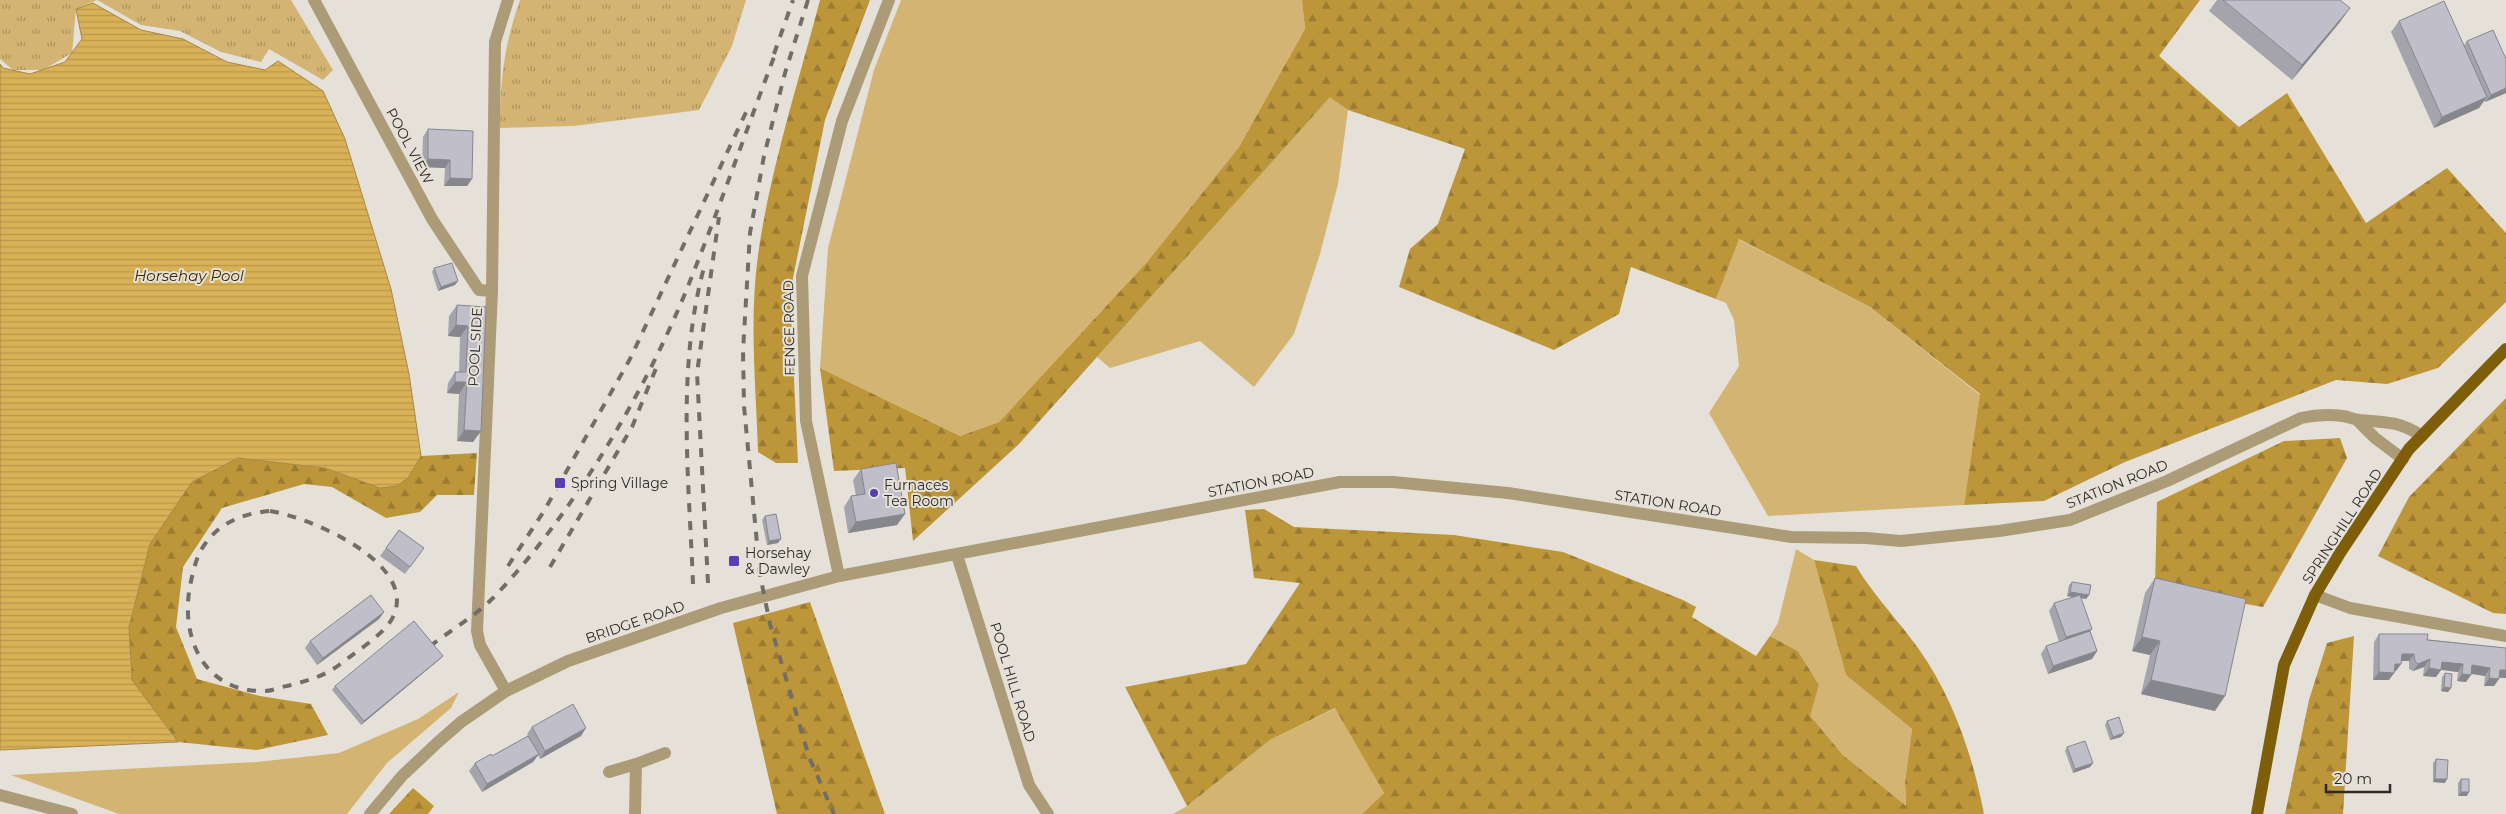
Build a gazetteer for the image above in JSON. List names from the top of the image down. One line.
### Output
{"streets":{"main road":["SPRINGHILL ROAD"],"street":["POOL VIEW","FENCE ROAD","POOL SIDE","STATION ROAD","BRIDGE ROAD","POOL HILL ROAD"]},"crossings":[["POOL VIEW","POOL SIDE"],["FENCE ROAD","BRIDGE ROAD"],["POOL SIDE","BRIDGE ROAD"],["STATION ROAD","SPRINGHILL ROAD"],["STATION ROAD","BRIDGE ROAD"],["STATION ROAD","POOL HILL ROAD"],["BRIDGE ROAD","POOL HILL ROAD"]],"water":["Horsehay Pool"],"places":{"transit":["Spring Village","Horsehay & Dawley"],"other":["Furnaces Tea Room"]},"scale_bar":"20 m"}
